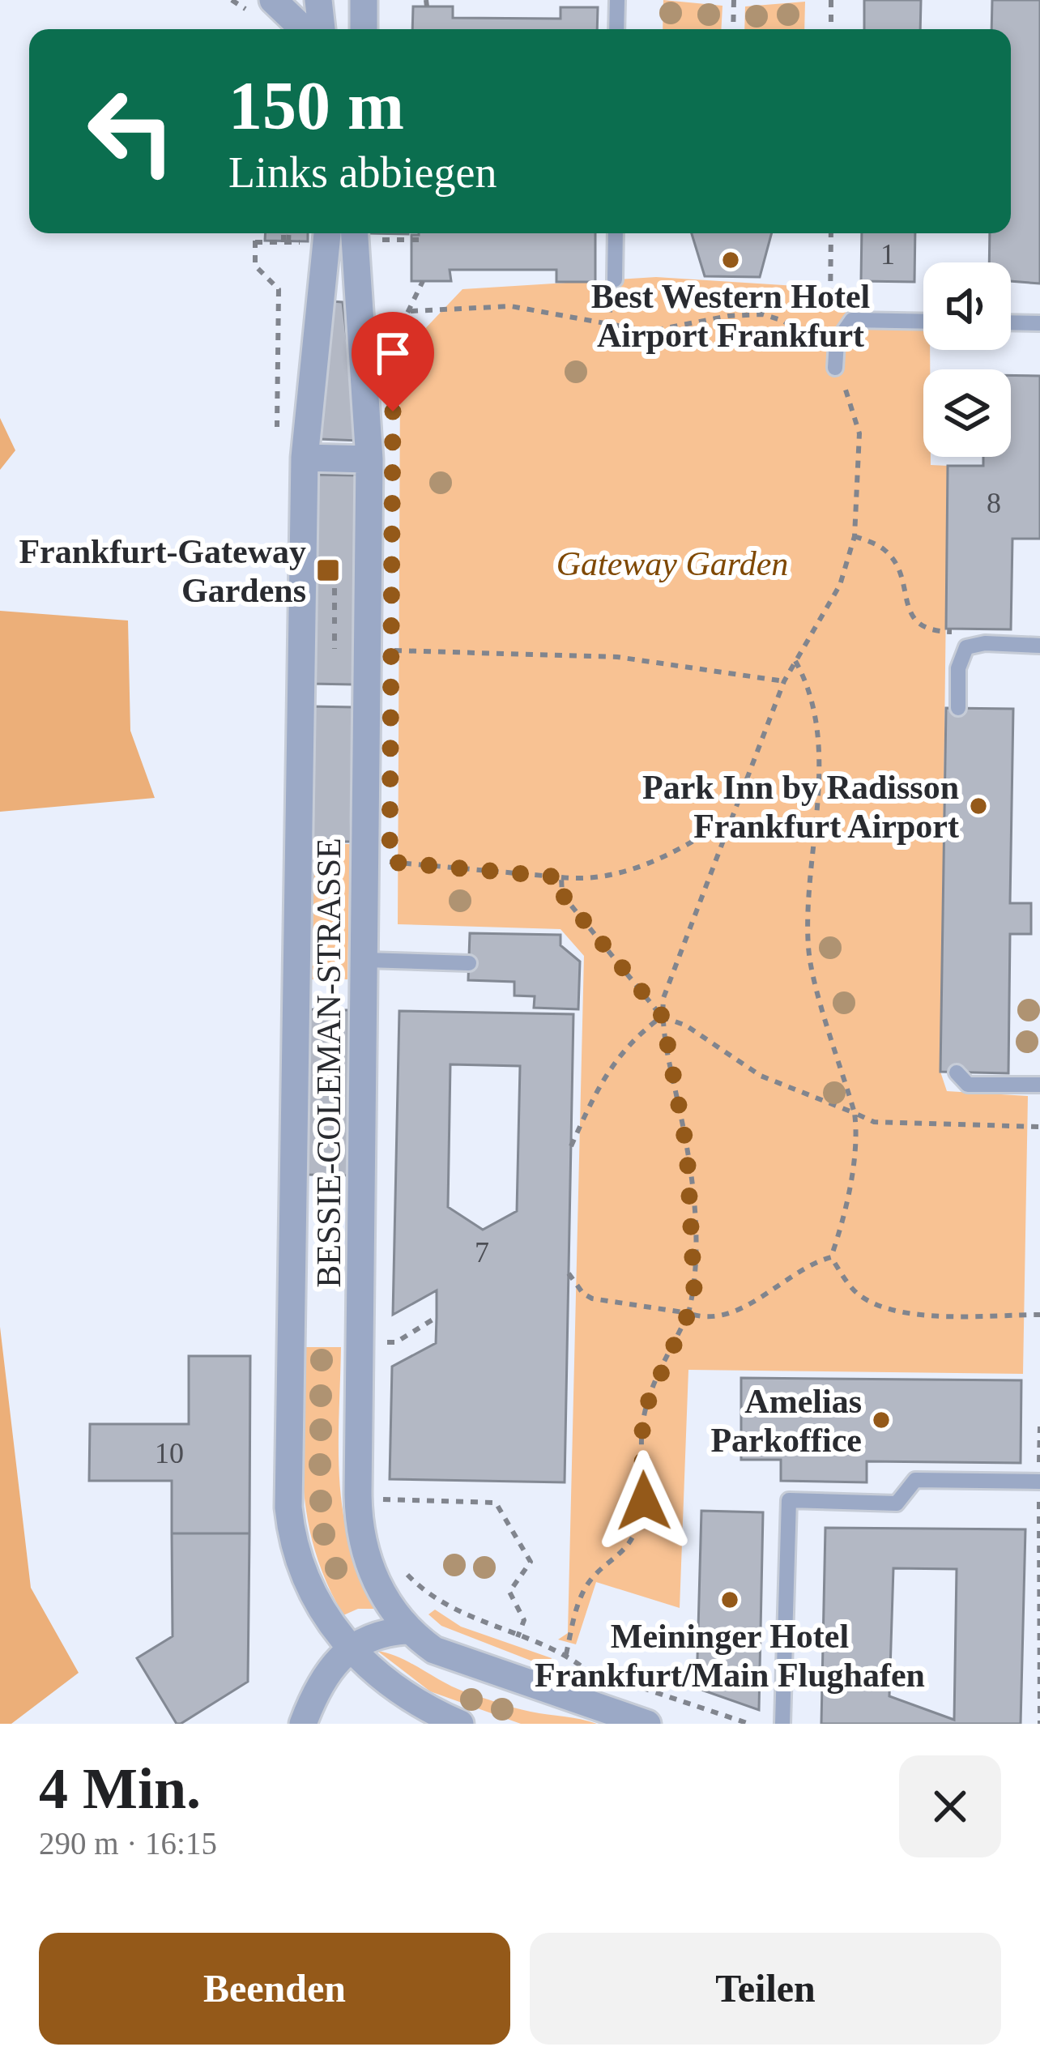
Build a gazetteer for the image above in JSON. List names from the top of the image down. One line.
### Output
{"streets":{"street":["BESSIE-COLEMAN-STRASSE"]},"parks":["Gateway Garden"],"places":{"other":["Best Western Hotel Airport Frankfurt","Park Inn by Radisson Frankfurt Airport","Amelias Parkoffice","Meininger Hotel Frankfurt/Main Flughafen"],"transit":["Frankfurt-Gateway Gardens"]},"house_numbers":["1","8","7","10"],"page":{"turn":["150 m","Links abbiegen"],"heading":["4 Min.","290 m · 16:15"],"buttons":["Beenden","Teilen"]}}
